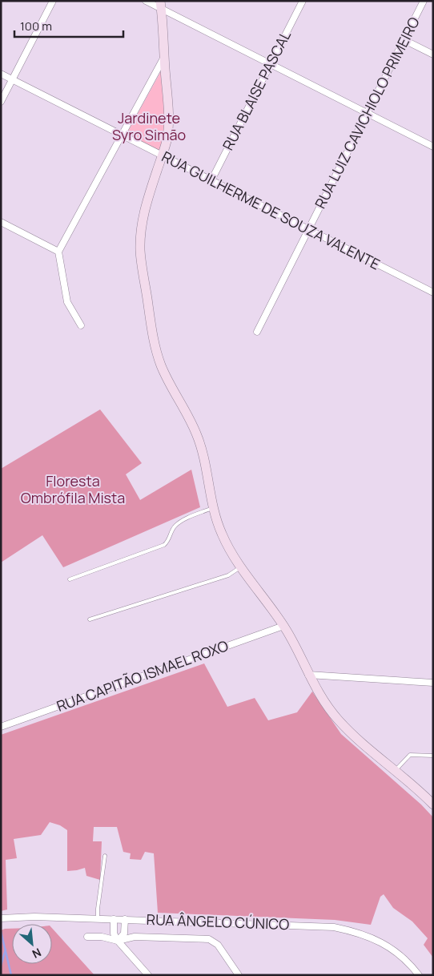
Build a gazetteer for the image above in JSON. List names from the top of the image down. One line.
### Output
{"streets":{"street":["RUA BLAISE PASCAL","RUA LUIZ CAVICHIOLO PRIMEIRO","RUA GUILHERME DE SOUZA VALENTE","RUA CAPITÃO ISMAEL ROXO","RUA ÂNGELO CÚNICO"]},"crossings":[["RUA BLAISE PASCAL","RUA GUILHERME DE SOUZA VALENTE"],["RUA LUIZ CAVICHIOLO PRIMEIRO","RUA GUILHERME DE SOUZA VALENTE"]],"parks":["Jardinete Syro Simão","Floresta Ombrófila Mista"],"scale_bar":"100 m","north":"bottom right"}
